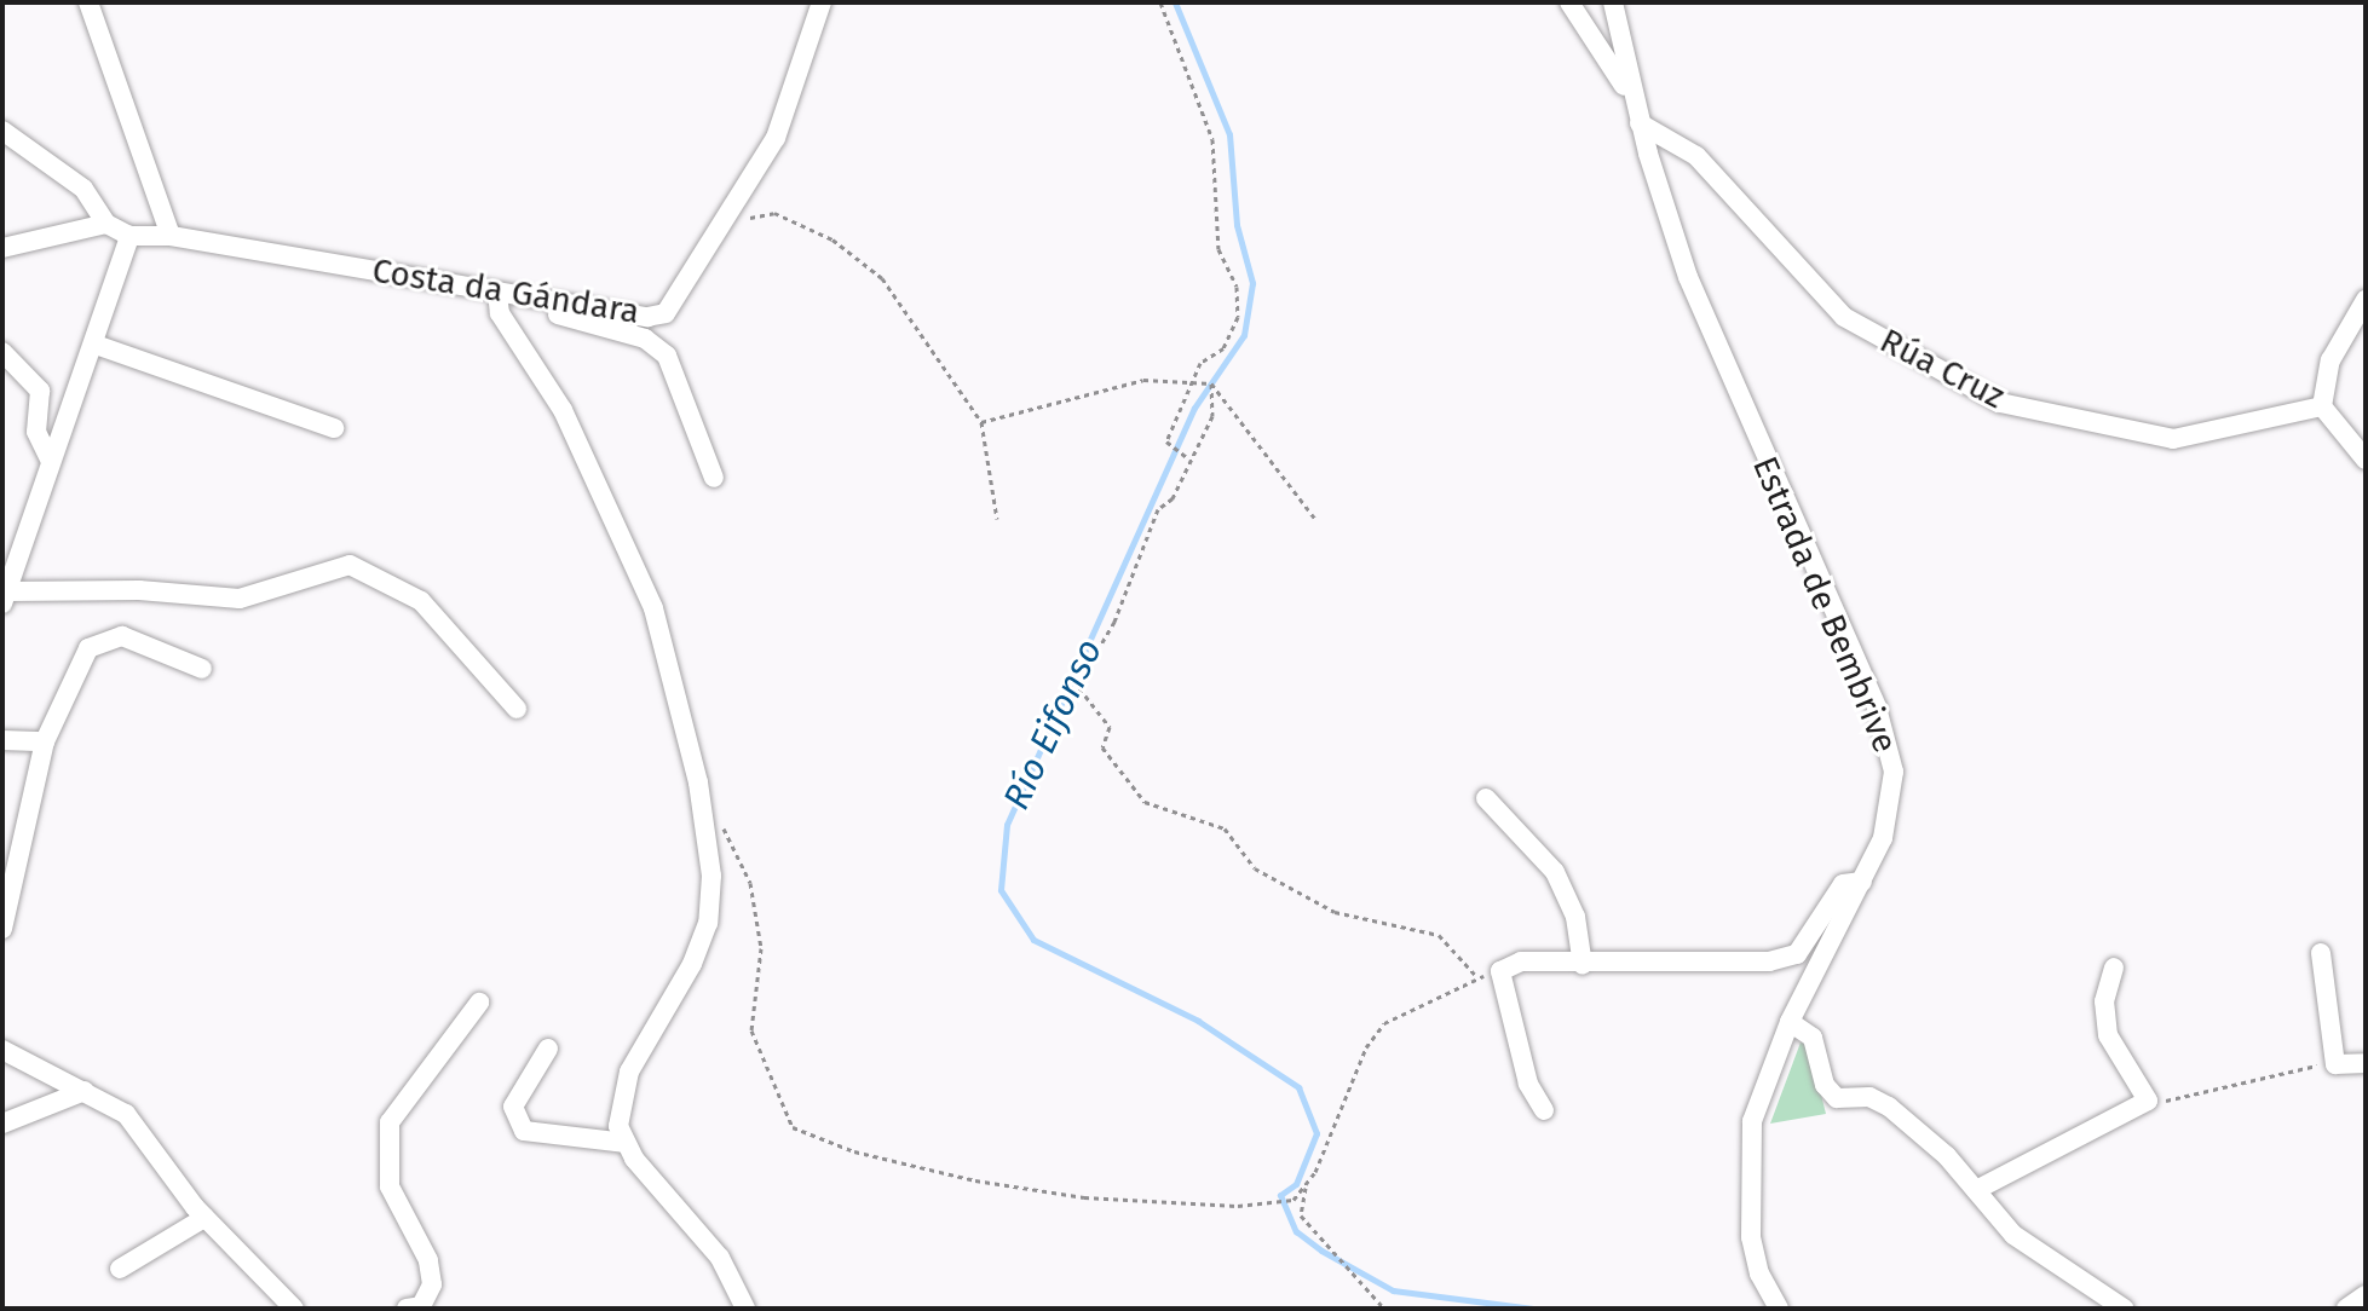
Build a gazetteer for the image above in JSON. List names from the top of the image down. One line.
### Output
{"streets":{"street":["Costa da Gándara","Rúa Cruz","Estrada de Bembrive"]},"crossings":[["Rúa Cruz","Estrada de Bembrive"]],"water":["Río Eifonso"]}
